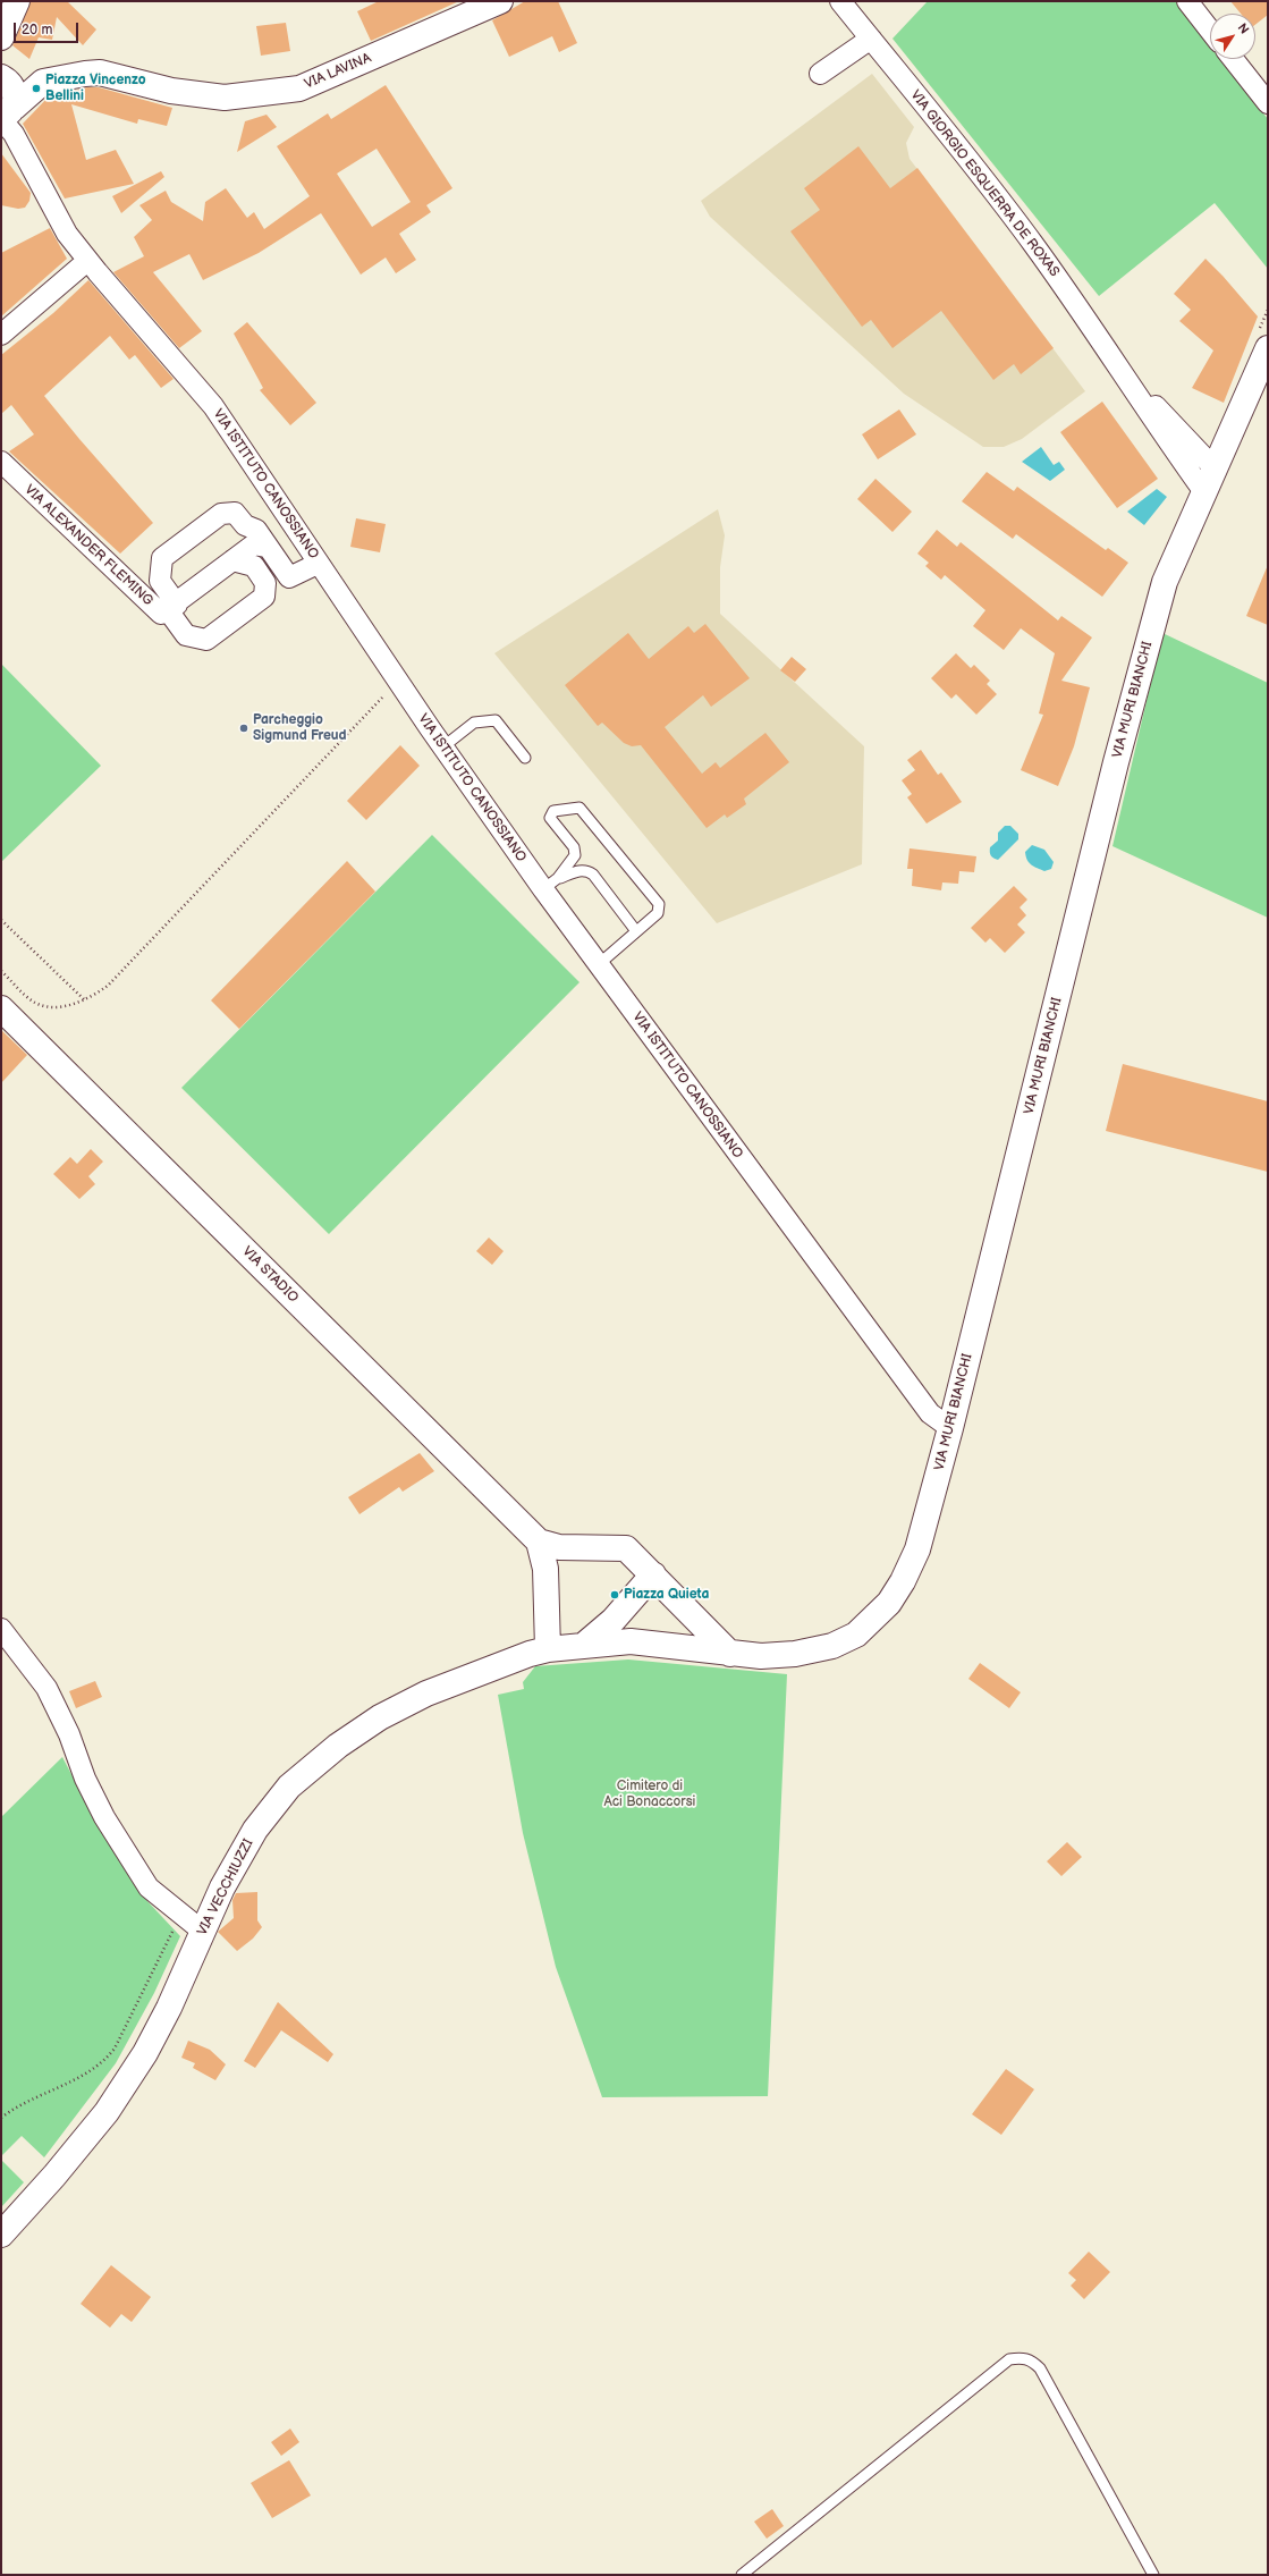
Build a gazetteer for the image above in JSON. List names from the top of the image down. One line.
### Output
{"streets":{"main road":["VIA LAVINA","VIA MURI BIANCHI","VIA STADIO","VIA VECCHIUZZI"],"street":["VIA GIORGIO ESQUERRA DE ROXAS","VIA ISTITUTO CANOSSIANO","VIA ALEXANDER FLEMING"]},"crossings":[["VIA LAVINA","VIA ISTITUTO CANOSSIANO"],["VIA ISTITUTO CANOSSIANO","VIA MURI BIANCHI"],["VIA MURI BIANCHI","VIA VECCHIUZZI"]],"parks":["Cimitero di Aci Bonaccorsi"],"places":["Piazza Vincenzo Bellini","Parcheggio Sigmund Freud","Piazza Quieta"],"scale_bar":"20 m","north":"top right"}
